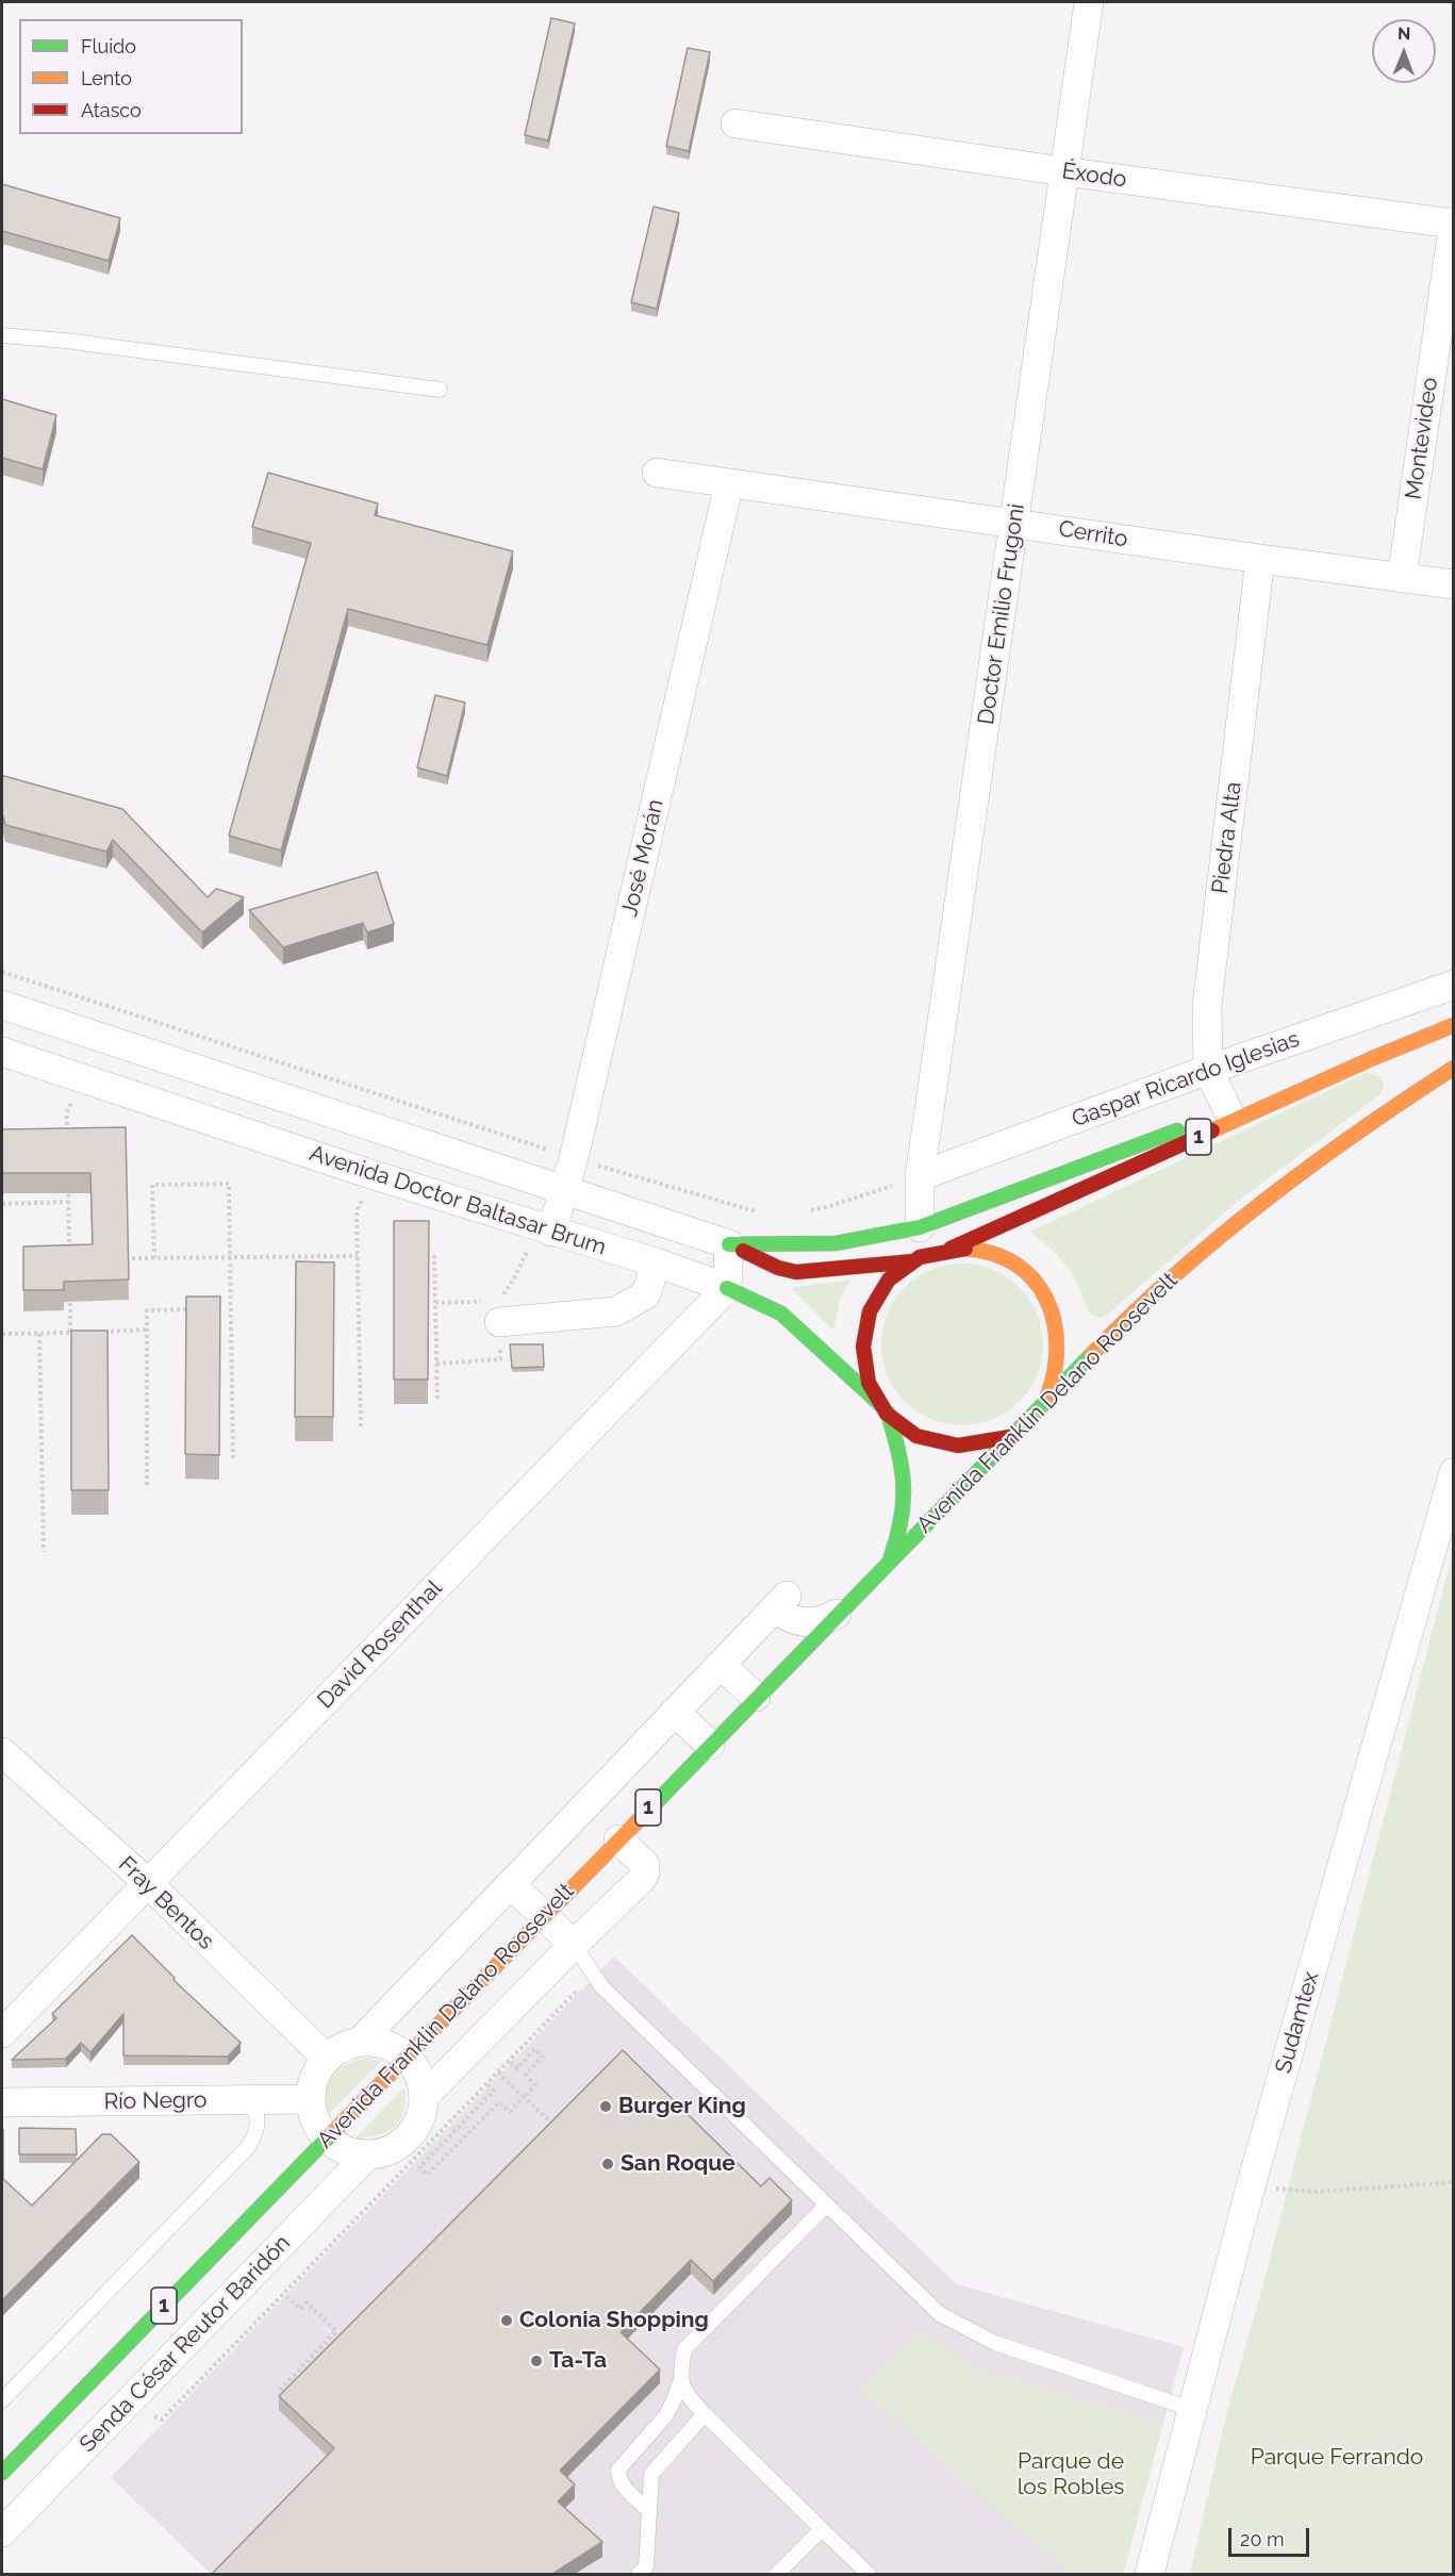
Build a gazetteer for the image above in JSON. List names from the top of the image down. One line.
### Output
{"streets":{"main road":["1","Avenida Doctor Baltasar Brum","Avenida Franklin Delano Roosevelt"],"street":["Éxodo","Montevideo","Cerrito","Doctor Emilio Frugoni","Piedra Alta","José Morán","Gaspar Ricardo Iglesias","David Rosenthal","Fray Bentos","Sudamtex","Río Negro","Senda César Reutor Baridón"]},"crossings":[["Éxodo","Montevideo"],["Éxodo","Doctor Emilio Frugoni"],["Montevideo","Cerrito"],["Cerrito","Doctor Emilio Frugoni"],["Cerrito","Piedra Alta"],["Cerrito","José Morán"],["Doctor Emilio Frugoni","Gaspar Ricardo Iglesias"],["Doctor Emilio Frugoni","Avenida Doctor Baltasar Brum"],["Piedra Alta","Gaspar Ricardo Iglesias"],["Piedra Alta","Avenida Doctor Baltasar Brum"],["José Morán","Avenida Doctor Baltasar Brum"],["Avenida Doctor Baltasar Brum","Avenida Franklin Delano Roosevelt"],["Avenida Doctor Baltasar Brum","David Rosenthal"],["David Rosenthal","Fray Bentos"]],"parks":["Parque Ferrando","Parque de los Robles"],"places":["Burger King","San Roque","Colonia Shopping","Ta-Ta"],"legend":["Fluido","Lento","Atasco"],"scale_bar":"20 m","north":"top"}
